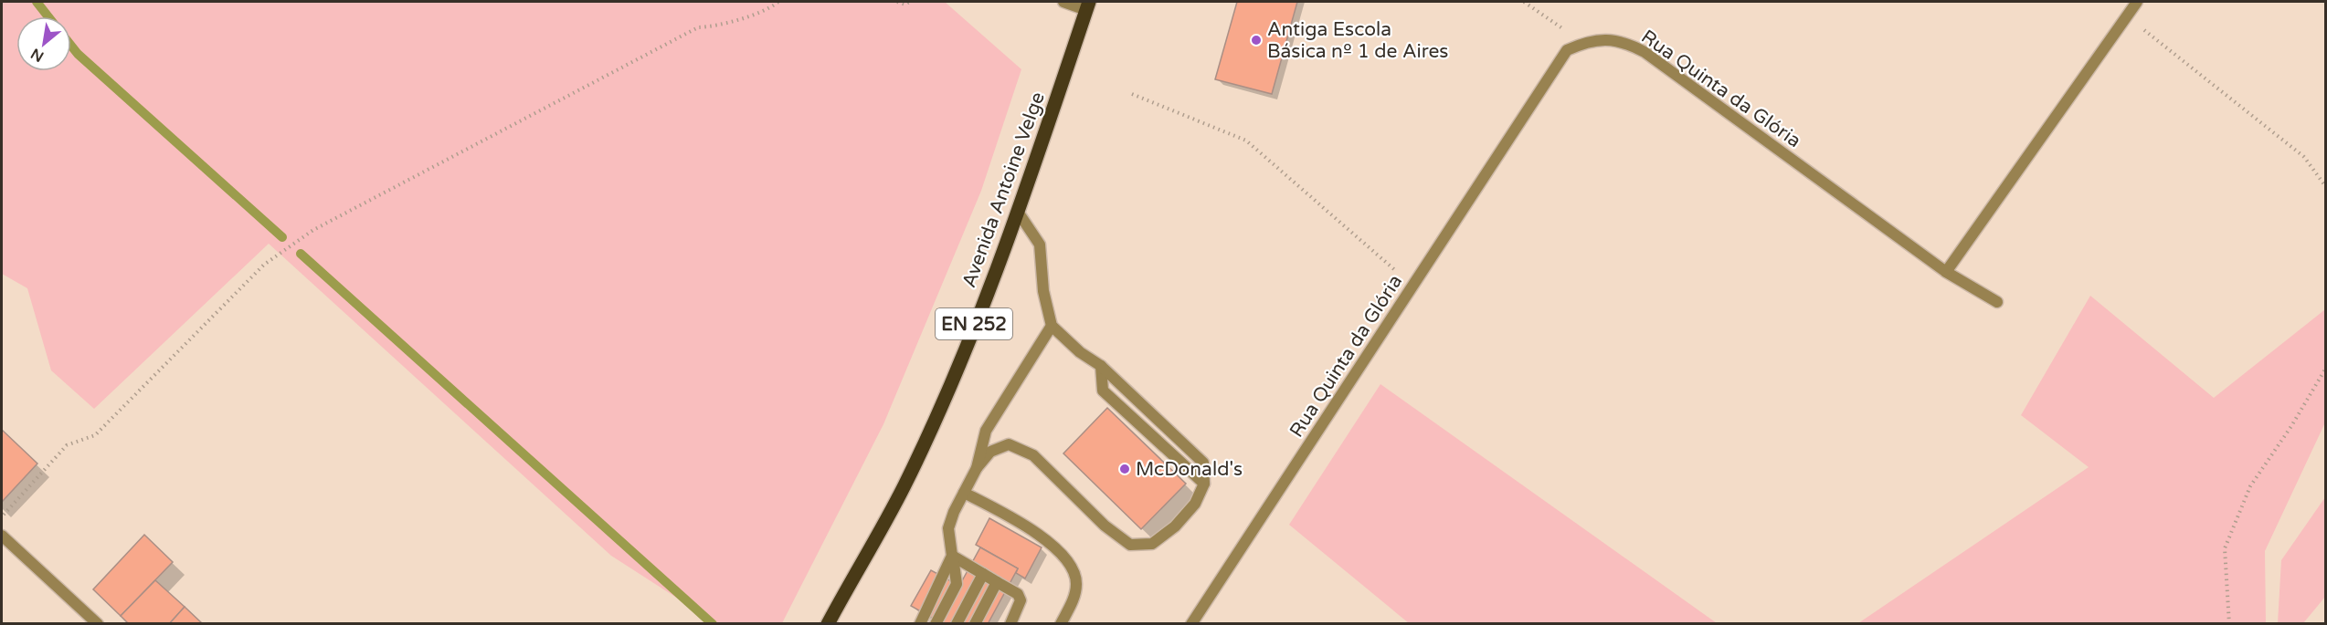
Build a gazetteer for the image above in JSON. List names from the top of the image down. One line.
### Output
{"streets":{"main road":["Avenida Antoine Velge","EN 252"],"street":["Rua Quinta da Glória"]},"places":["Antiga Escola Básica nº 1 de Aires","McDonald's"],"north":"bottom left"}
